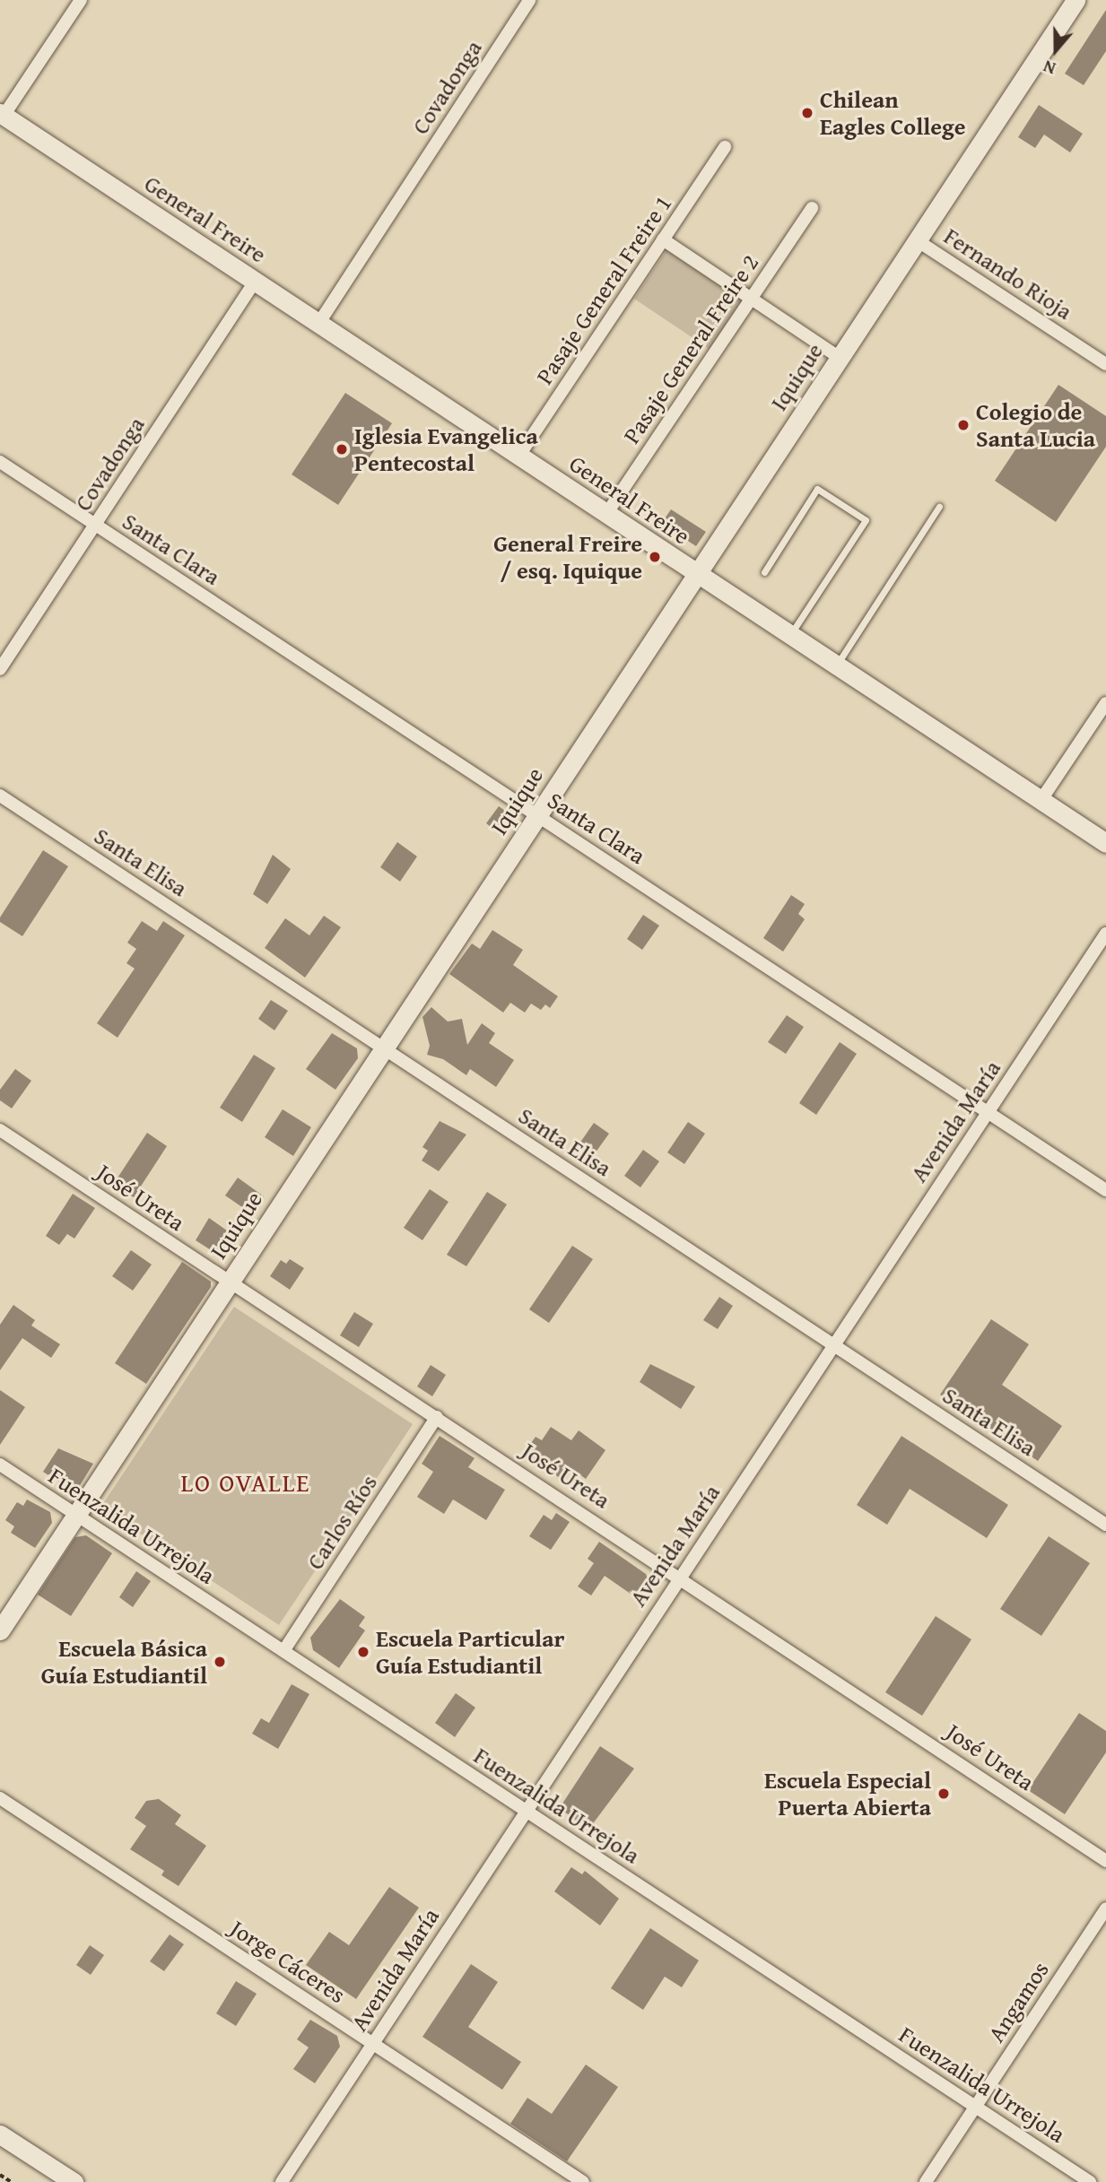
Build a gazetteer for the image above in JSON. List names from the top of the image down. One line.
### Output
{"streets":{"street":["Covadonga","General Freire","Fernando Rioja","Pasaje General Freire 1","Pasaje General Freire 2","Iquique","Santa Clara","Santa Elisa","Avenida María","José Ureta","Carlos Ríos","Fuenzalida Urrejola","Jorge Cáceres","Angamos"]},"crossings":[["Covadonga","General Freire"],["Covadonga","Santa Clara"],["General Freire","Pasaje General Freire 1"],["General Freire","Pasaje General Freire 2"],["General Freire","Iquique"],["Fernando Rioja","Iquique"],["Iquique","Santa Clara"],["Iquique","Santa Elisa"],["Iquique","José Ureta"],["Iquique","Fuenzalida Urrejola"],["Santa Clara","Avenida María"],["Santa Elisa","Avenida María"],["Avenida María","José Ureta"],["Avenida María","Fuenzalida Urrejola"],["Avenida María","Jorge Cáceres"],["José Ureta","Carlos Ríos"],["Carlos Ríos","Fuenzalida Urrejola"],["Fuenzalida Urrejola","Angamos"]],"districts":["LO OVALLE"],"places":["Chilean Eagles College","Colegio de Santa Lucia","Iglesia Evangelica Pentecostal","General Freire / esq. Iquique","Escuela Particular Guía Estudiantil","Escuela Básica Guía Estudiantil","Escuela Especial Puerta Abierta"],"north":"bottom"}
